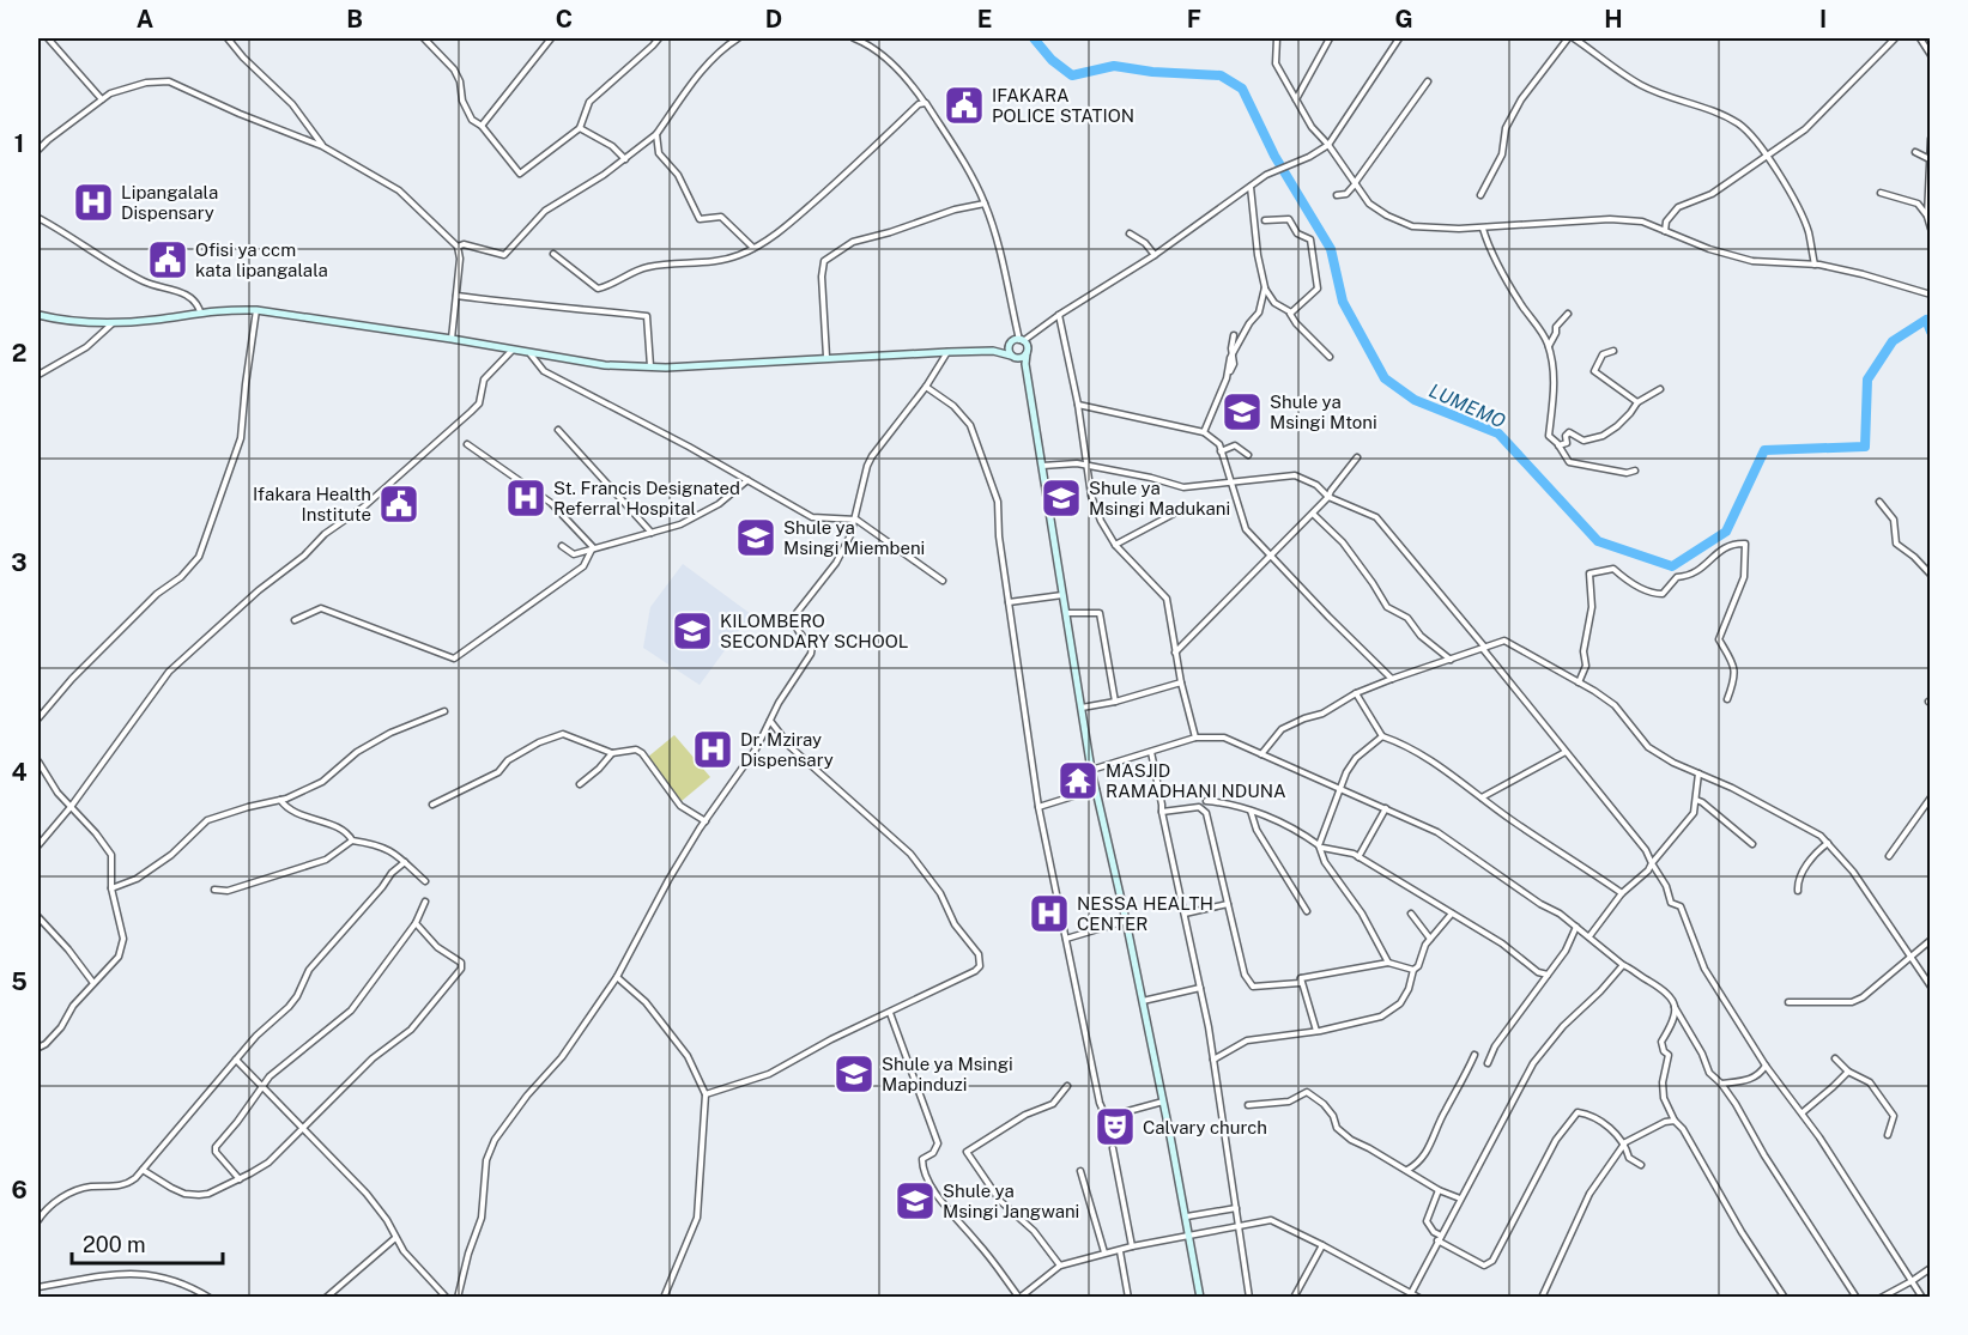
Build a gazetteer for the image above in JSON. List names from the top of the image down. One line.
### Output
{"water":["LUMEMO"],"places":{"public building":["IFAKARA POLICE STATION","Ofisi ya ccm kata lipangalala","Ifakara Health Institute"],"hospital":["Lipangalala Dispensary","St. Francis Designated Referral Hospital","Dr. Mziray Dispensary","NESSA HEALTH CENTER"],"school or university":["Shule ya Msingi Mtoni","Shule ya Msingi Madukani","Shule ya Msingi Miembeni","KILOMBERO SECONDARY SCHOOL","Shule ya Msingi Mapinduzi","Shule ya Msingi Jangwani"],"temple":["MASJID RAMADHANI NDUNA"],"theatre":["Calvary church"]},"scale_bar":"200 m","grid":{"columns":["A","B","C","D","E","F","G","H","I"],"rows":["1","2","3","4","5","6"]}}
